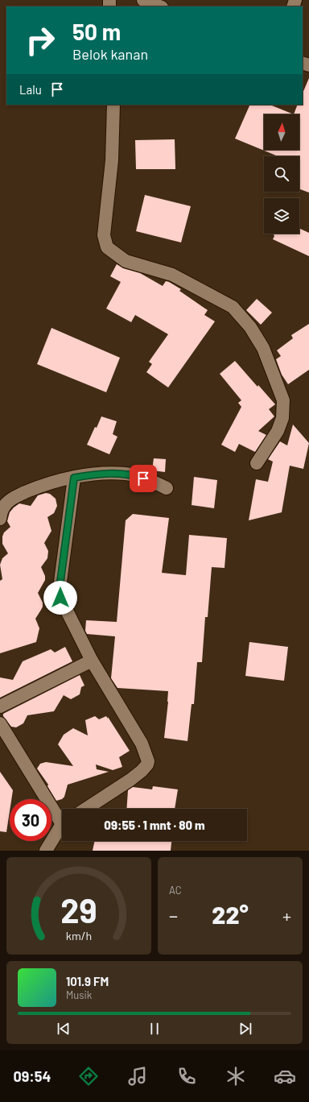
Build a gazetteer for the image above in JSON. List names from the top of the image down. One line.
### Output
{"north":"top","page":{"turn":["50 m","Belok kanan"],"then":"Lalu","limit":"30","trip":"09:55 · 1 mnt · 80 m","tile":"AC","heat":["−","22°","+"],"song":["101.9 FM","Musik"],"tabs":"09:54","gauge":["29","km/h"]}}
